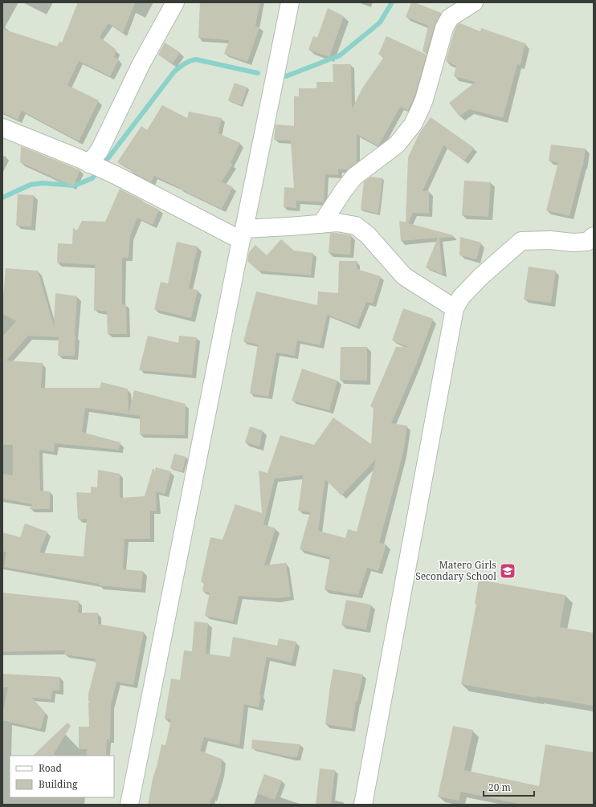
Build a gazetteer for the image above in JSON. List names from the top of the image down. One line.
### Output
{"places":{"school or university":["Matero Girls Secondary School"]},"legend":["Road","Building"],"scale_bar":"20 m"}
